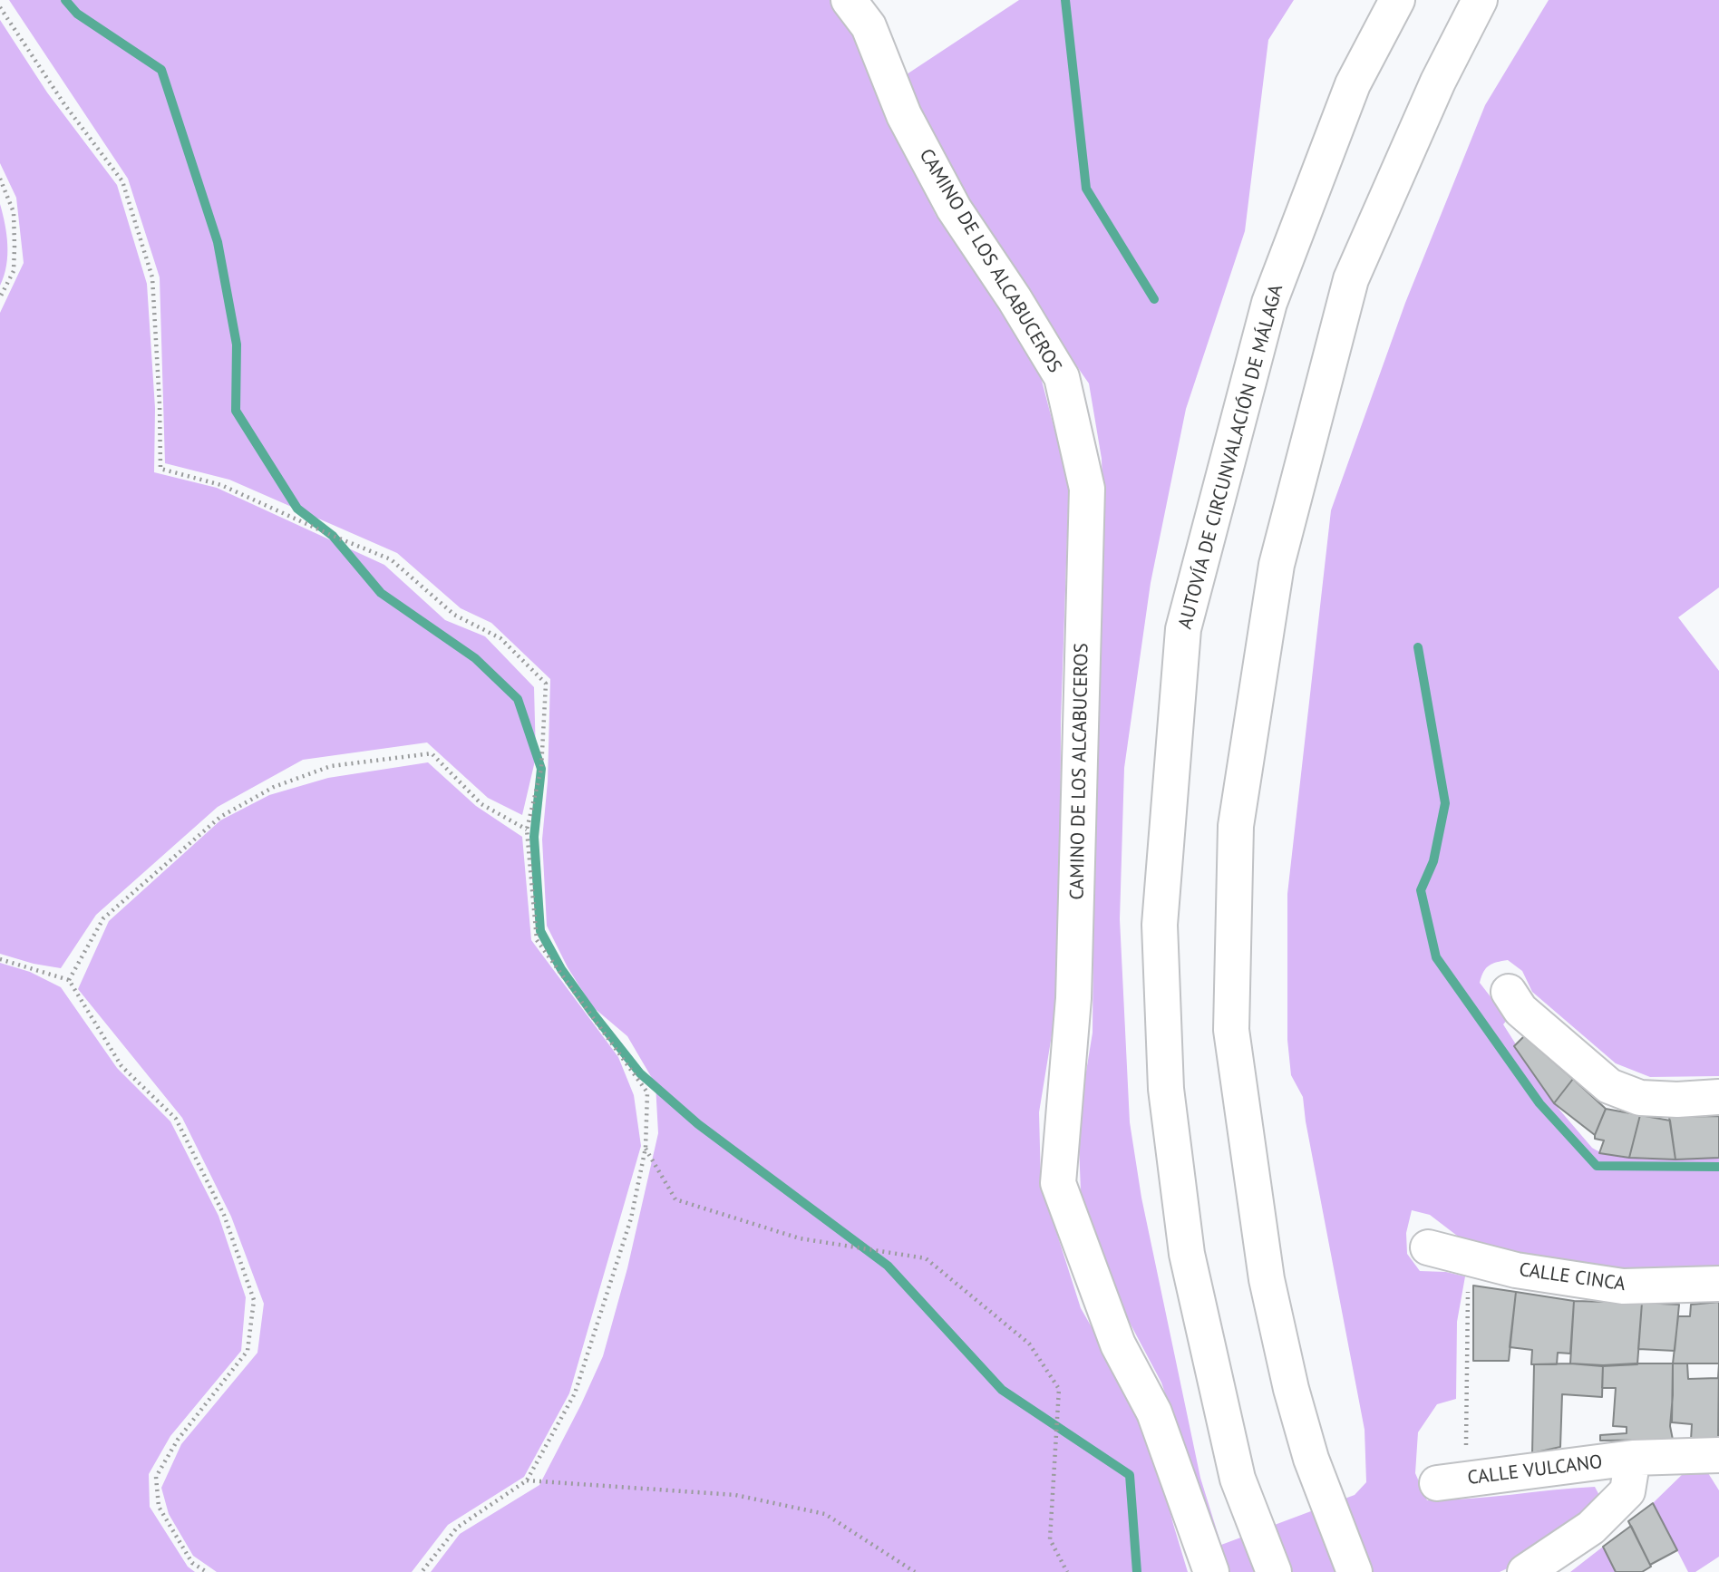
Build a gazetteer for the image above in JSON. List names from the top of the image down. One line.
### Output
{"streets":{"main road":["CAMINO DE LOS ALCABUCEROS","AUTOVÍA DE CIRCUNVALACIÓN DE MÁLAGA","CALLE CINCA","CALLE VULCANO"]}}
